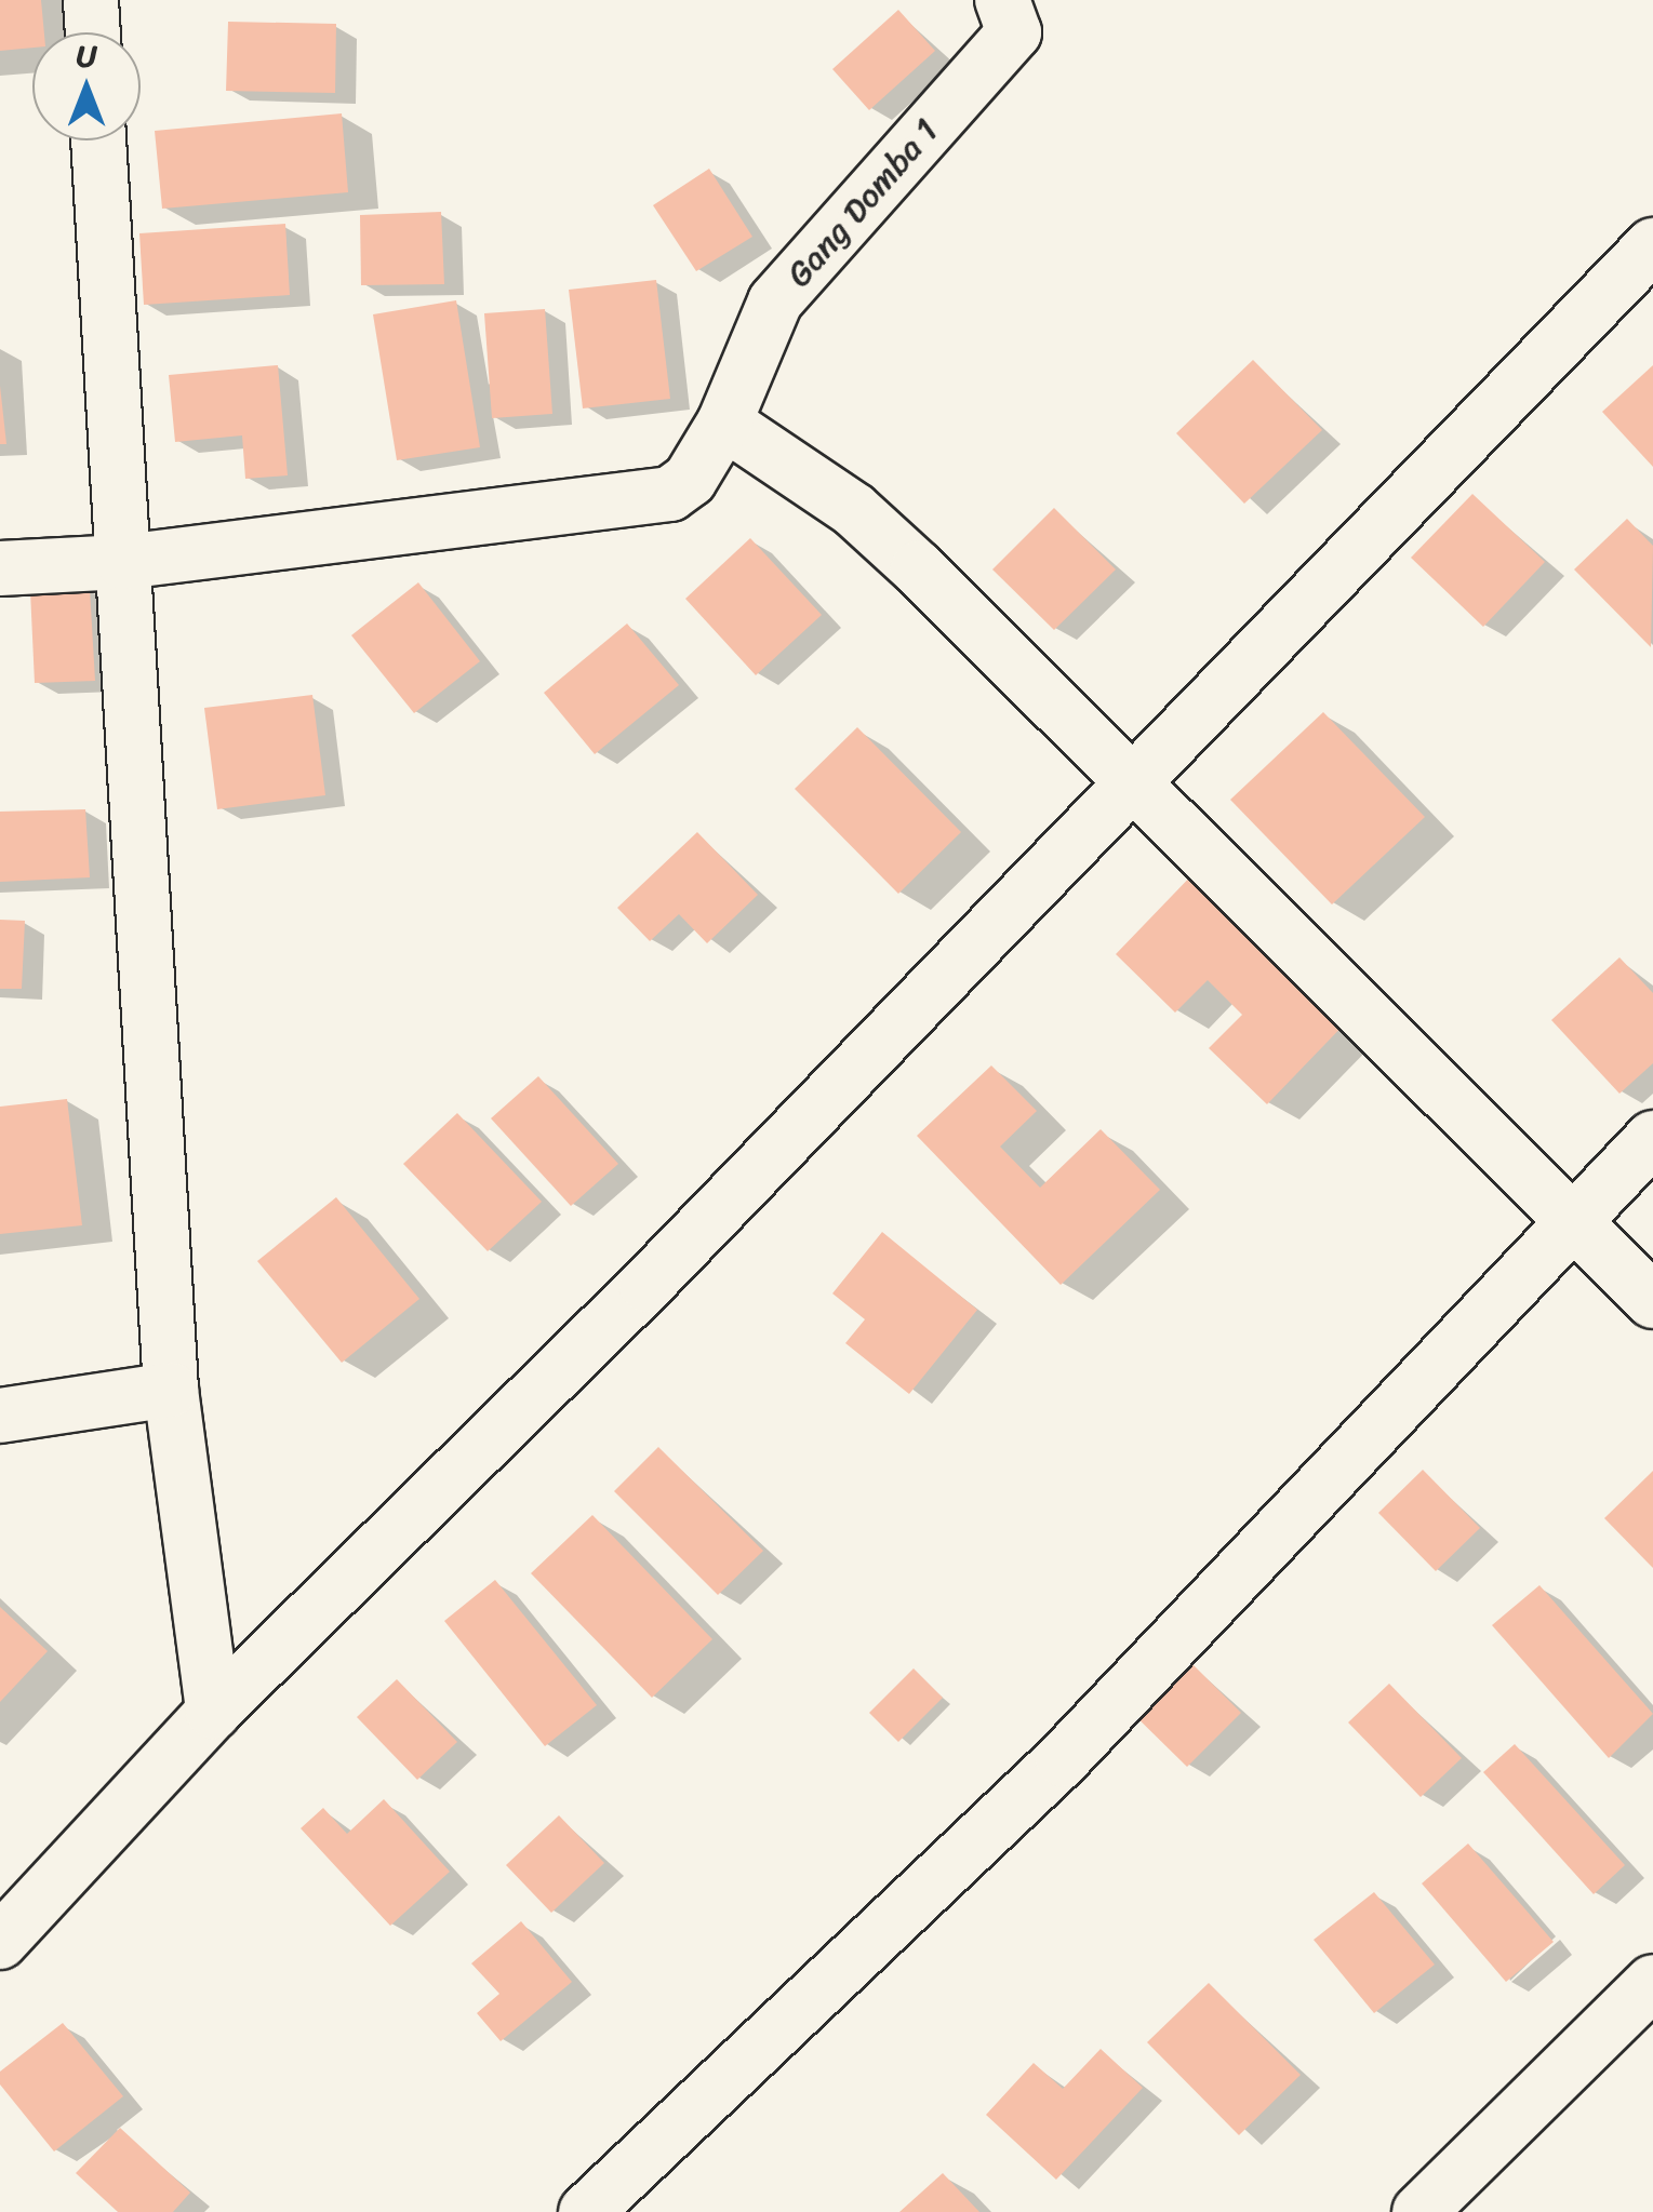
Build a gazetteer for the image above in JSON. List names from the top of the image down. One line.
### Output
{"streets":{"street":["Gang Domba 1"]},"north":"top"}
